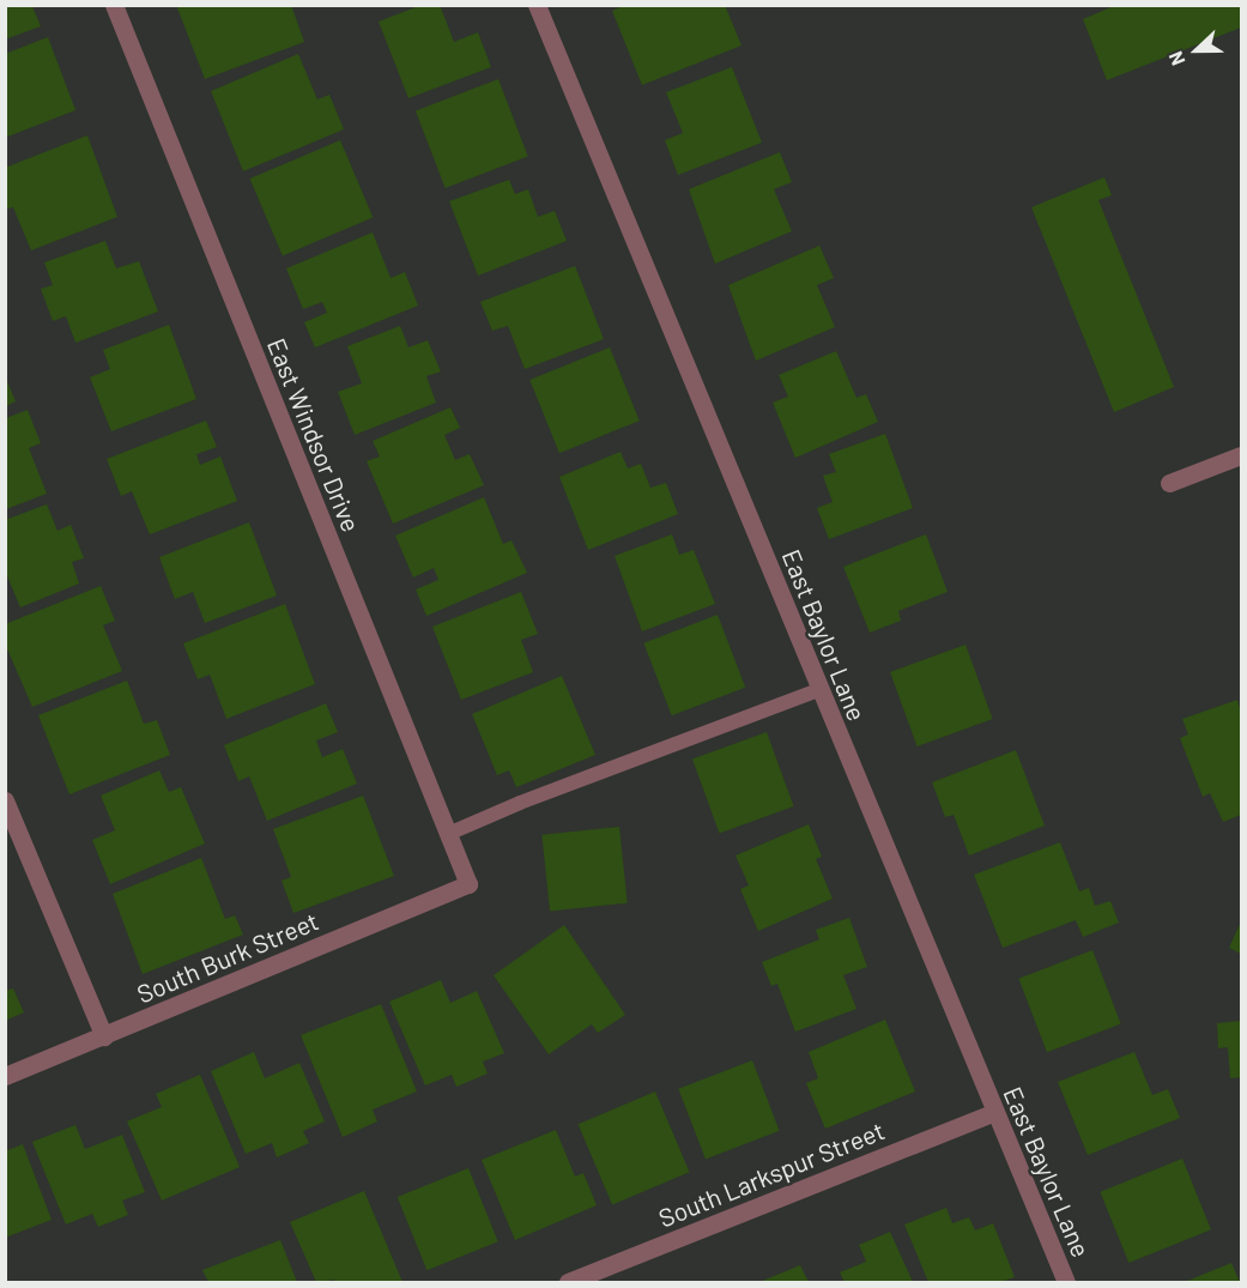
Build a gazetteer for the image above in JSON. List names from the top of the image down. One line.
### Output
{"streets":{"street":["East Windsor Drive","East Baylor Lane","South Burk Street","South Larkspur Street"]},"crossings":[["East Windsor Drive","South Burk Street"],["East Baylor Lane","South Larkspur Street"]],"north":"left"}
